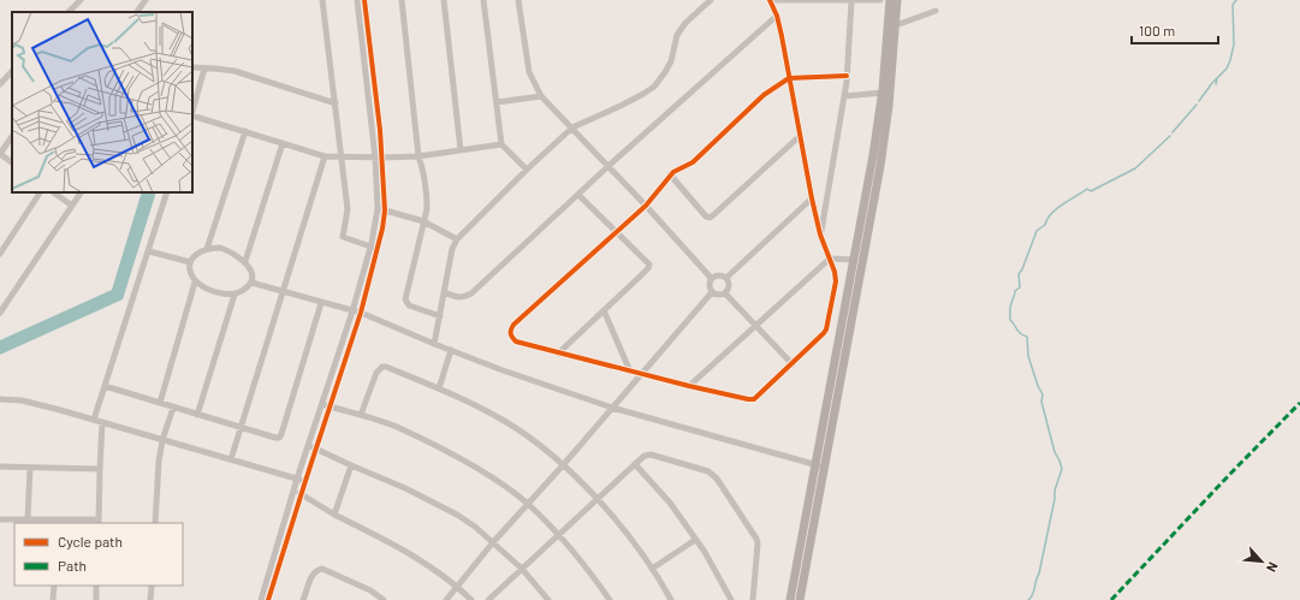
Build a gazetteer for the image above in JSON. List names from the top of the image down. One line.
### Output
{"legend":["Cycle path","Path"],"scale_bar":"100 m","north":"bottom right"}
